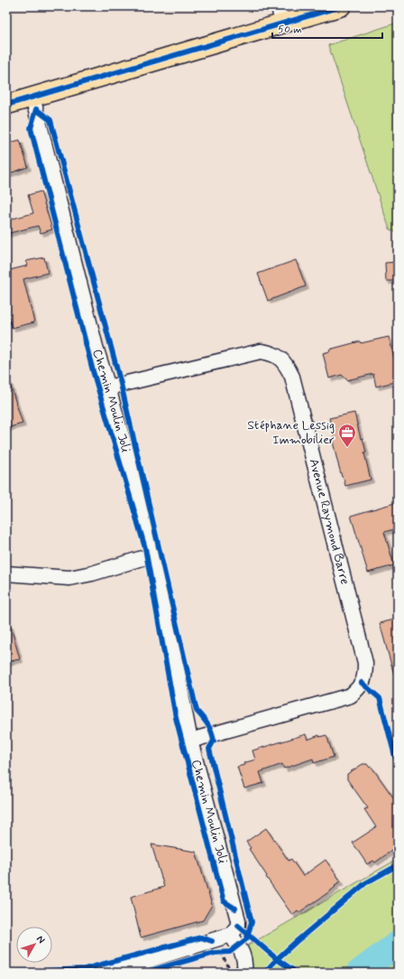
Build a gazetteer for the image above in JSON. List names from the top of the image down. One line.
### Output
{"streets":{"street":["Chemin Moulin Joli","Avenue Raymond Barre"]},"crossings":[["Chemin Moulin Joli","Avenue Raymond Barre"]],"places":{"office":["Stéphane Lessig Immobilier"]},"scale_bar":"50 m","north":"top right"}
